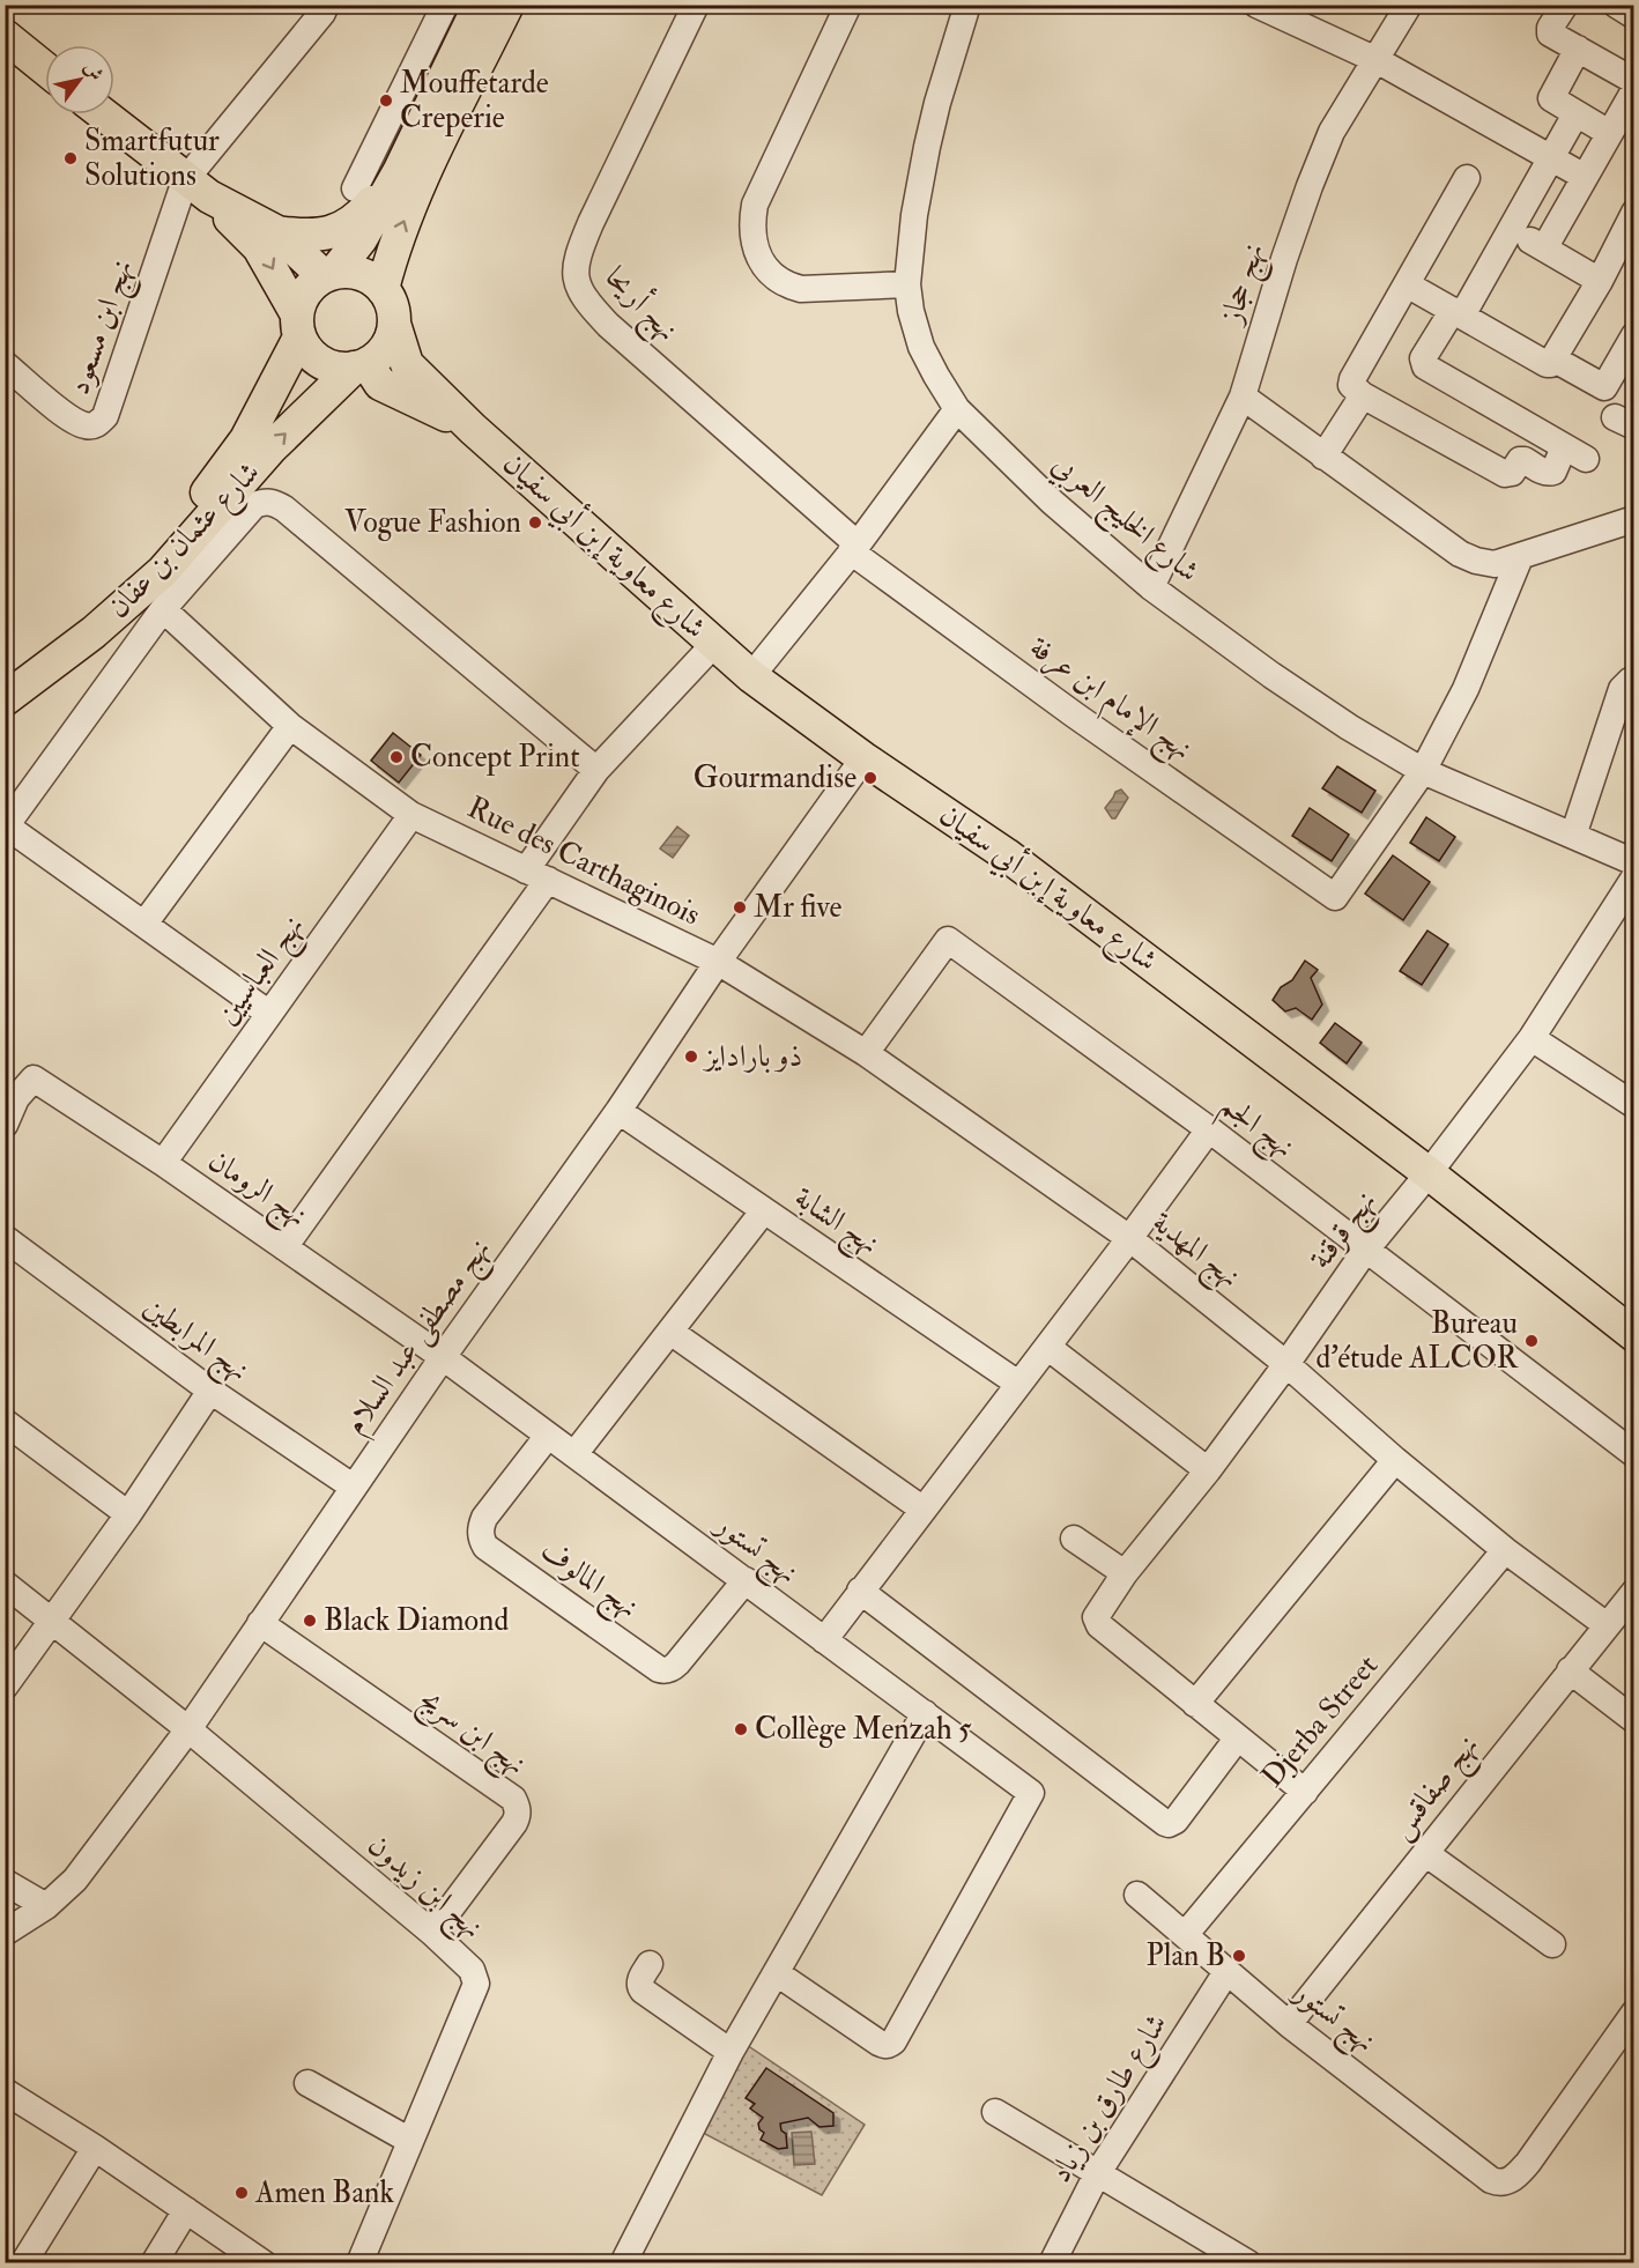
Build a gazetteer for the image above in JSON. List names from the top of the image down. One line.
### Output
{"streets":{"main road":["شارع عثمان بن عفان","شارع معاوية إبن أبي سفيان"],"street":["نهج حجاز","نهج أريحا","نهج ابن مسعود","شارع الخليج العربي","نهج الإمام ابن عرفة","Rue des Carthaginois","نهج العباسيين","نهج الجم","نهج الرومان","نهج الشابة","نهج قرقنة","نهج المهدية","نهج مصطفى عبد السلام","نهج المرابطين","نهج تستور","نهج المالوف","Djerba Street","نهج ابن سريج","نهج صفاقس","نهج ابن زيدون","شارع طارق بن زياد"]},"crossings":[["نهج حجاز","شارع الخليج العربي"],["نهج أريحا","نهج الإمام ابن عرفة"],["شارع الخليج العربي","نهج الإمام ابن عرفة"],["شارع عثمان بن عفان","شارع معاوية إبن أبي سفيان"],["شارع معاوية إبن أبي سفيان","نهج قرقنة"],["شارع معاوية إبن أبي سفيان","نهج مصطفى عبد السلام"],["Rue des Carthaginois","نهج العباسيين"],["Rue des Carthaginois","نهج المهدية"],["Rue des Carthaginois","نهج مصطفى عبد السلام"],["نهج العباسيين","نهج الرومان"],["نهج الجم","نهج قرقنة"],["نهج الجم","نهج المهدية"],["نهج الرومان","نهج مصطفى عبد السلام"],["نهج الرومان","نهج تستور"],["نهج الشابة","نهج مصطفى عبد السلام"],["نهج قرقنة","نهج المهدية"],["نهج المهدية","نهج مصطفى عبد السلام"],["نهج المهدية","Djerba Street"],["نهج المهدية","نهج صفاقس"],["نهج مصطفى عبد السلام","نهج المرابطين"],["نهج مصطفى عبد السلام","نهج تستور"],["نهج مصطفى عبد السلام","نهج ابن سريج"],["نهج مصطفى عبد السلام","نهج ابن زيدون"],["نهج تستور","نهج المالوف"],["نهج تستور","Djerba Street"],["نهج تستور","نهج صفاقس"],["نهج تستور","شارع طارق بن زياد"],["نهج ابن سريج","نهج ابن زيدون"]],"places":["Mouffetarde Creperie","Smartfutur Solutions","Vogue Fashion","Concept Print","Gourmandise","Mr five","ذو بارادايز","Bureau d'étude ALCOR","Black Diamond","Collège Menzah 5","Plan B","Amen Bank"],"north":"top right"}
